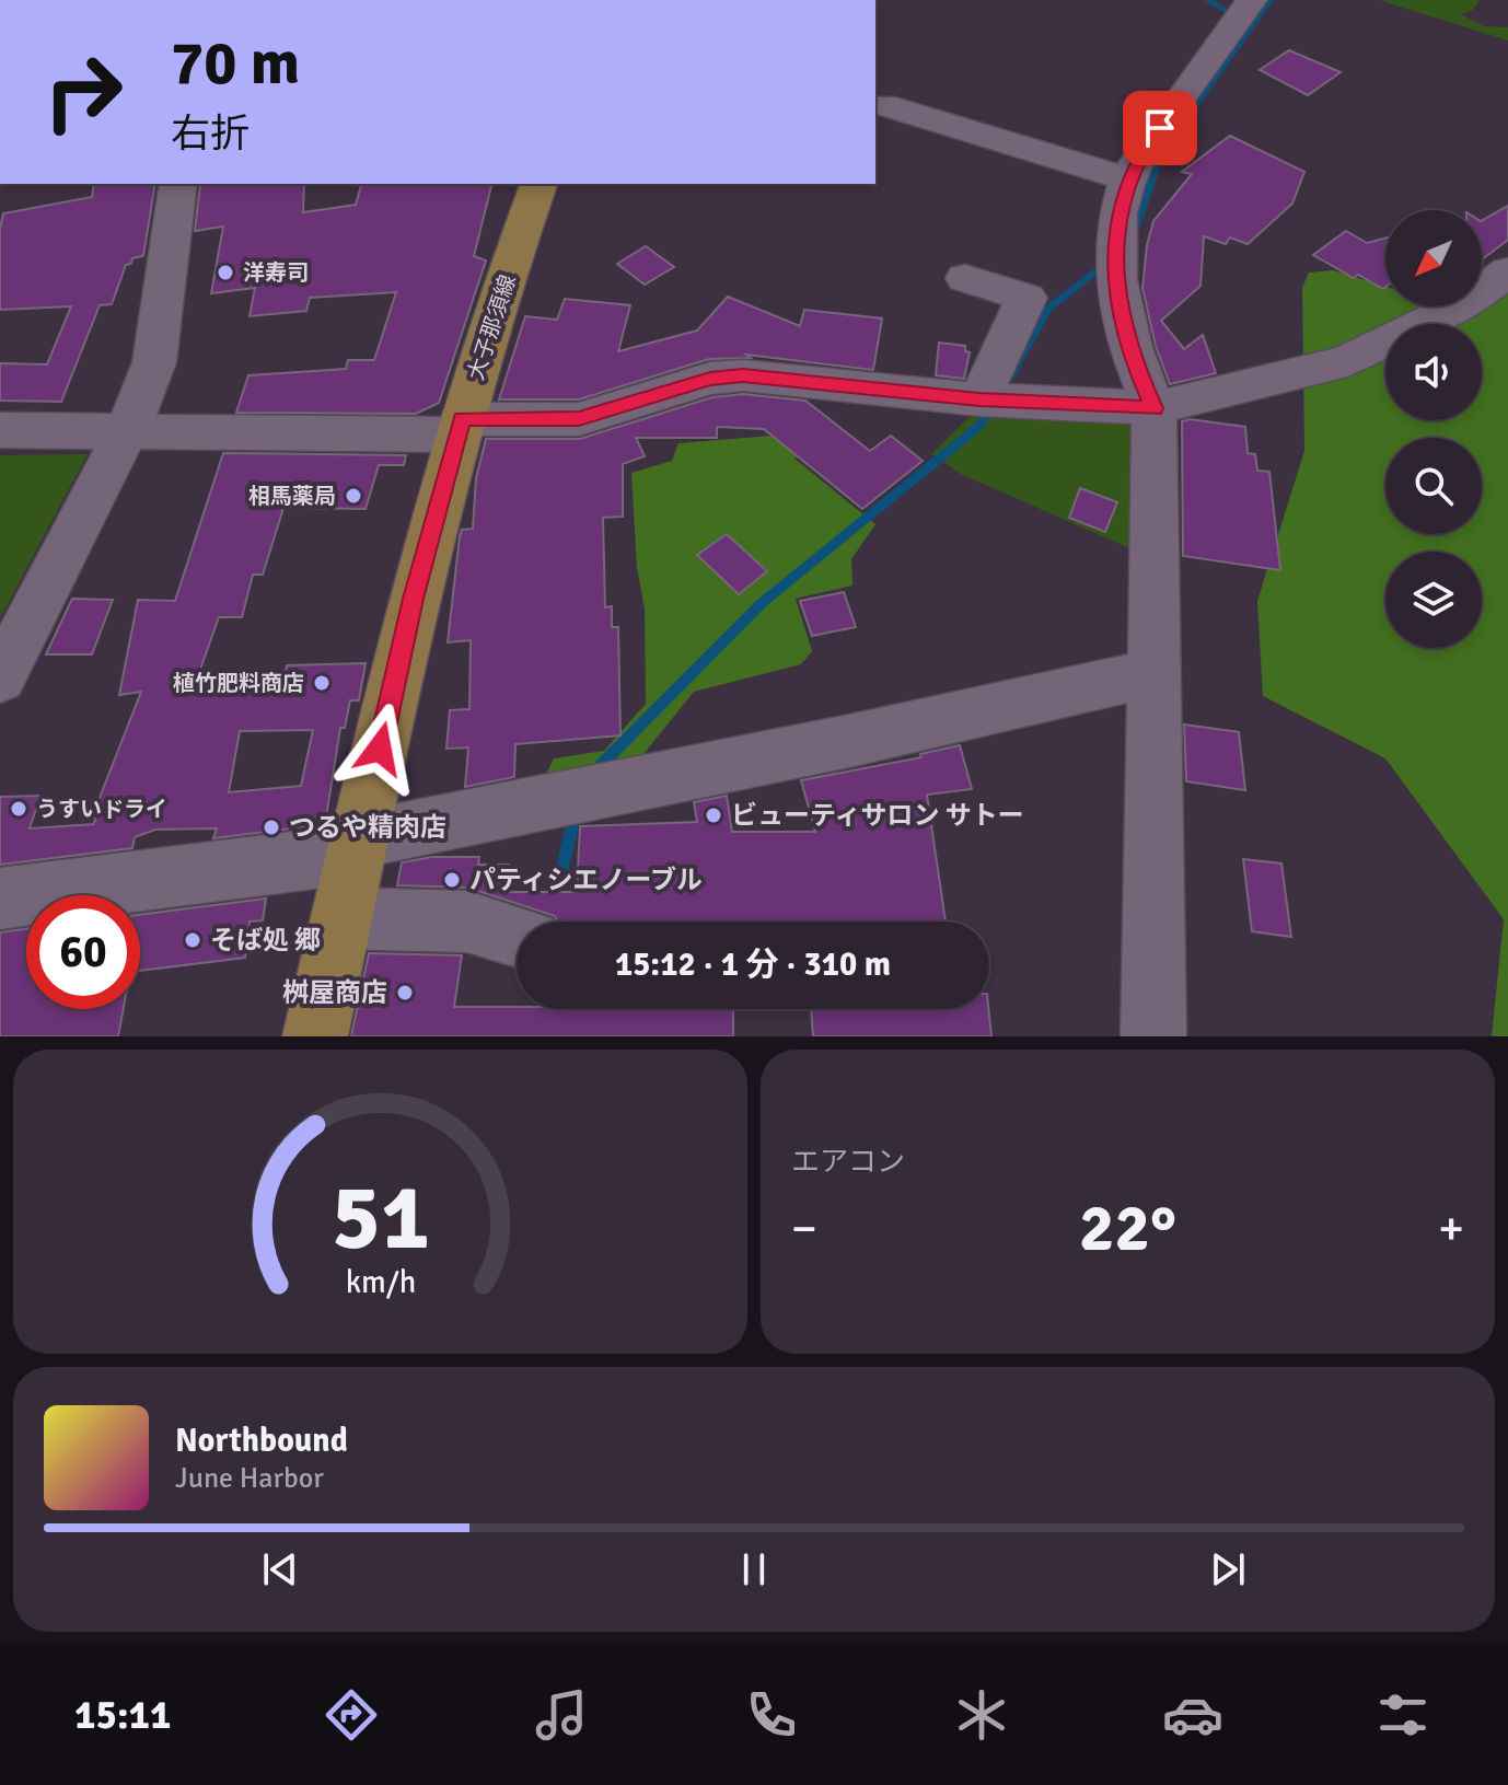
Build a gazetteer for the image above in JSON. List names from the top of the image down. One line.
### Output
{"streets":{"main road":["大子那須線"]},"places":["洋寿司","相馬薬局","植竹肥料商店","うすいドライ","ビューティサロン サトー","つるや精肉店","パティシエノーブル","そば処 郷","桝屋商店"],"north":"bottom left","page":{"turn":["70 m","右折"],"limit":"60","trip":"15:12 · 1 分 · 310 m","tile":"エアコン","heat":["−","22°","+"],"song":["Northbound","June Harbor"],"tabs":"15:11","gauge":["51","km/h"]}}
